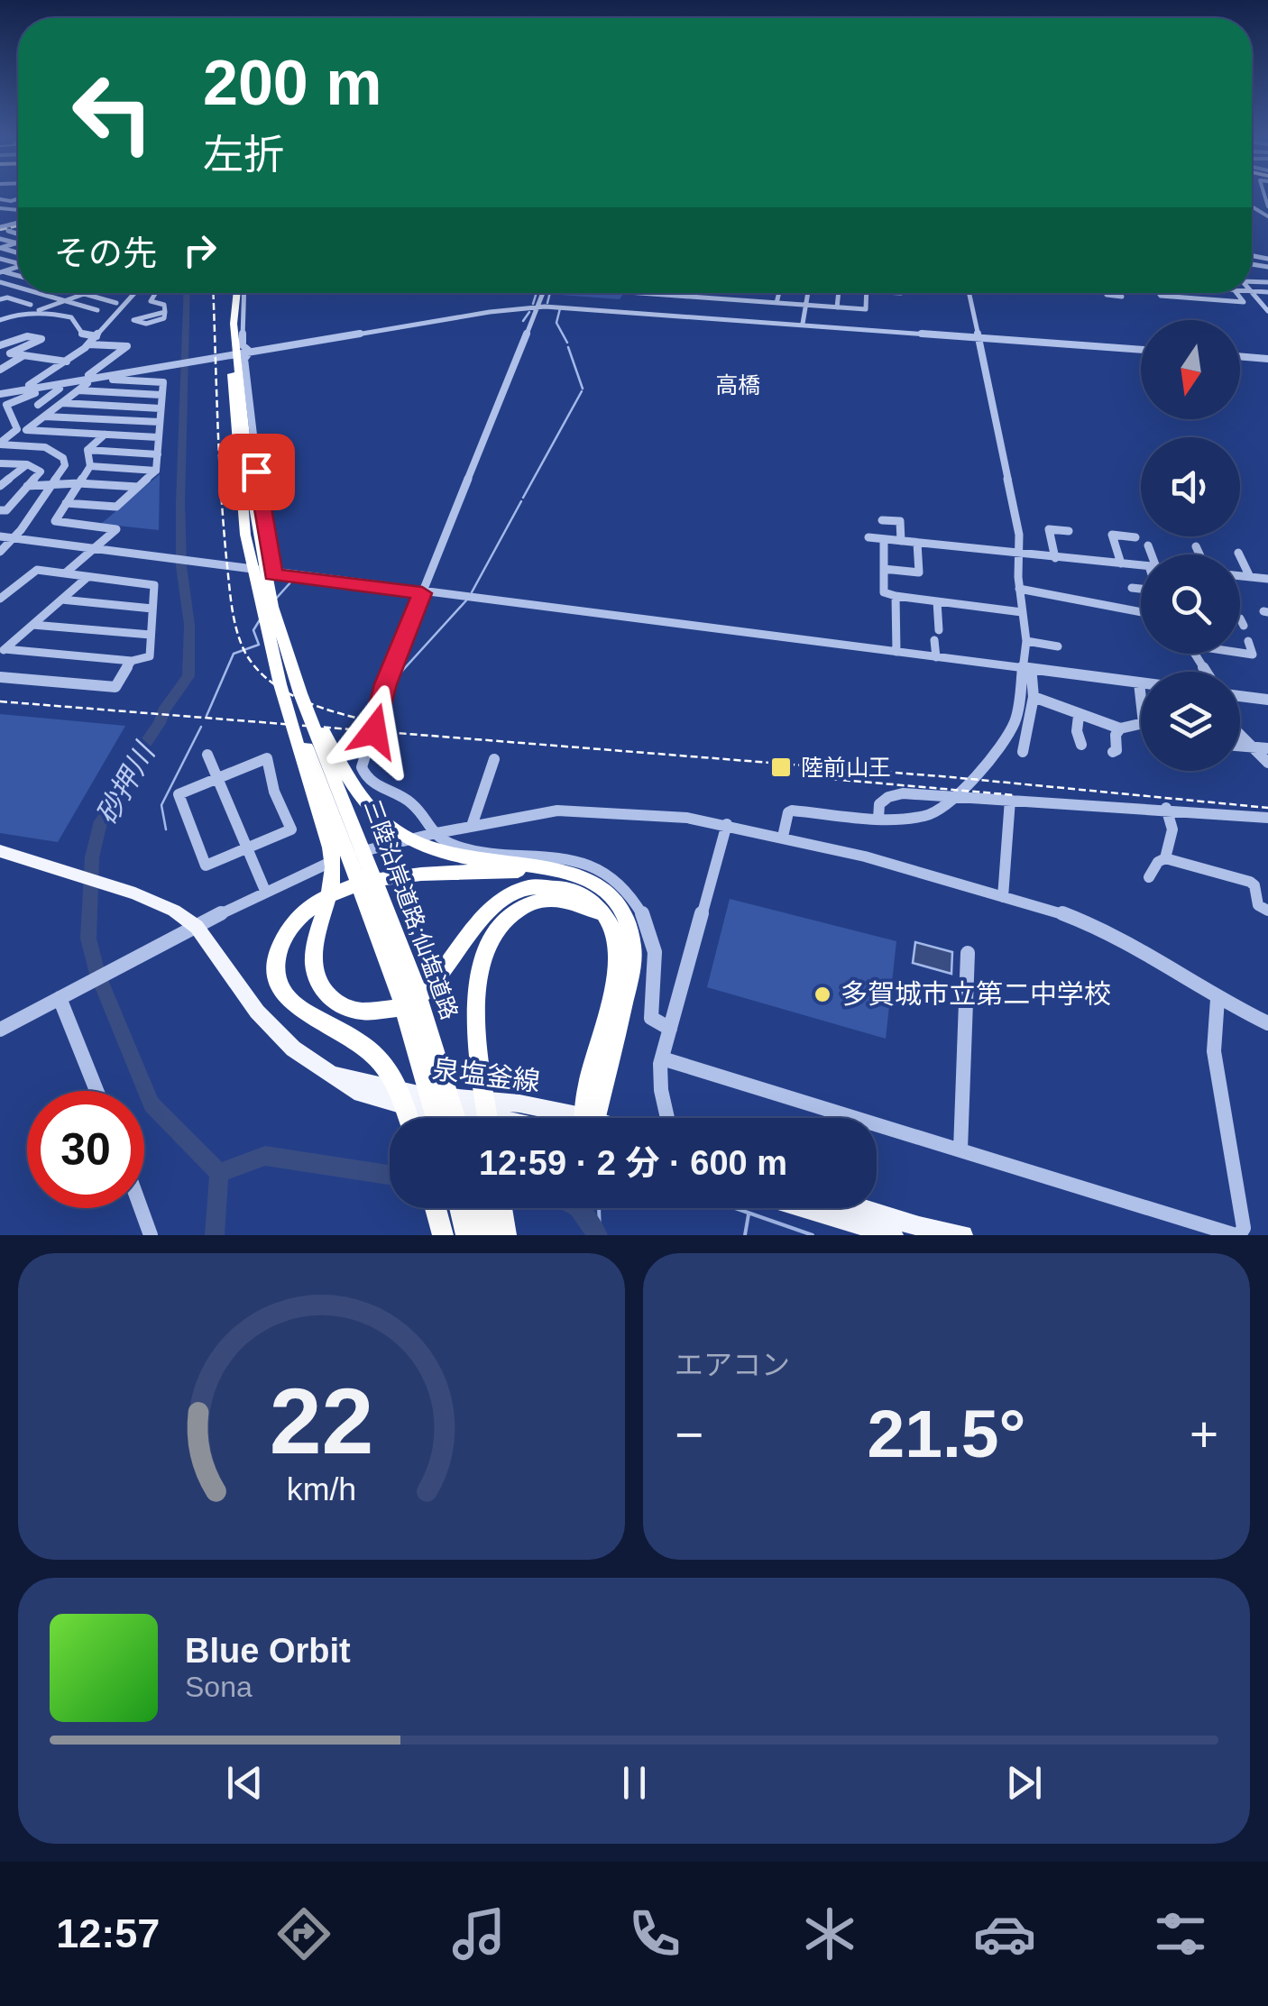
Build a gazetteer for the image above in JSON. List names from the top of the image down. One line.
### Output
{"streets":{"highway":["三陸沿岸道路;仙塩道路"],"main road":["泉塩釜線"]},"districts":["高橋"],"water":["砂押川"],"places":{"transit":["陸前山王"],"other":["多賀城市立第二中学校"]},"north":"bottom","page":{"turn":["200 m","左折"],"then":"その先","limit":"30","trip":"12:59 · 2 分 · 600 m","tile":"エアコン","heat":["−","21.5°","+"],"song":["Blue Orbit","Sona"],"tabs":"12:57","gauge":["22","km/h"]}}
